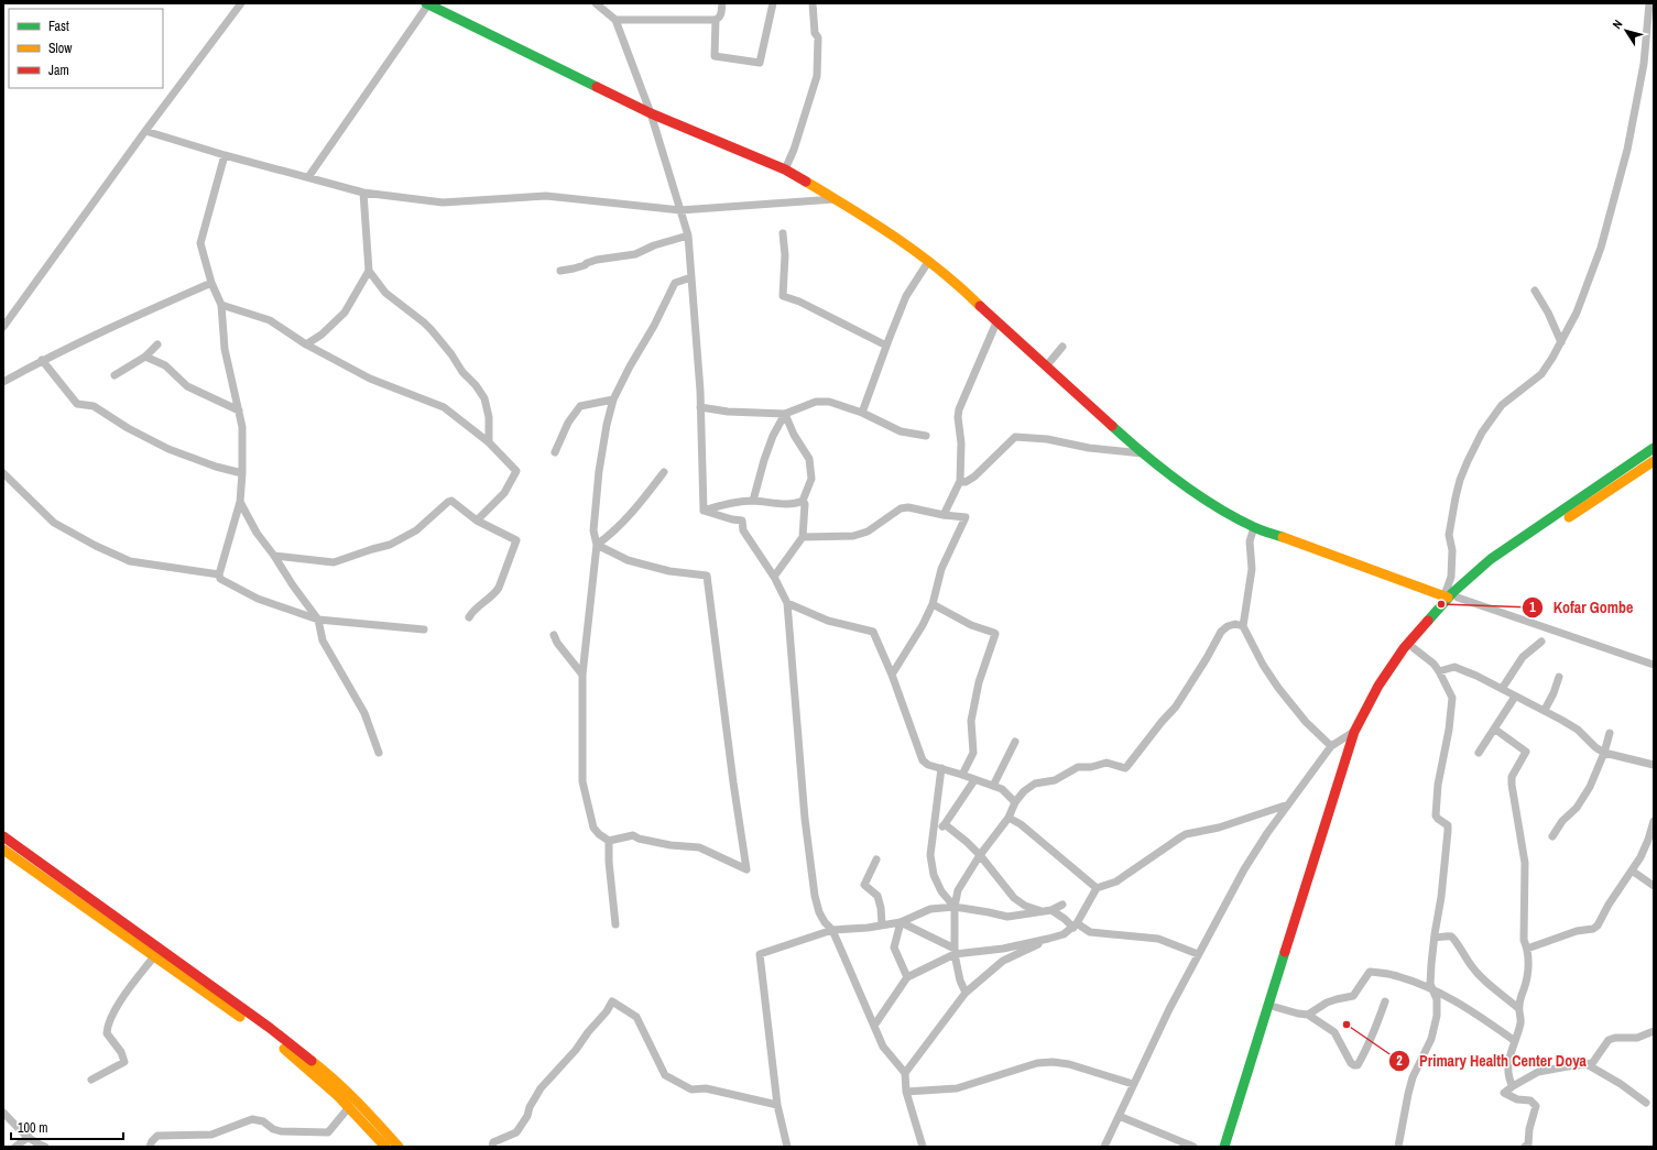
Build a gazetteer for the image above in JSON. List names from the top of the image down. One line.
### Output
{"places":["Kofar Gombe","Primary Health Center Doya"],"legend":["Fast","Slow","Jam"],"scale_bar":"100 m","north":"top left"}
